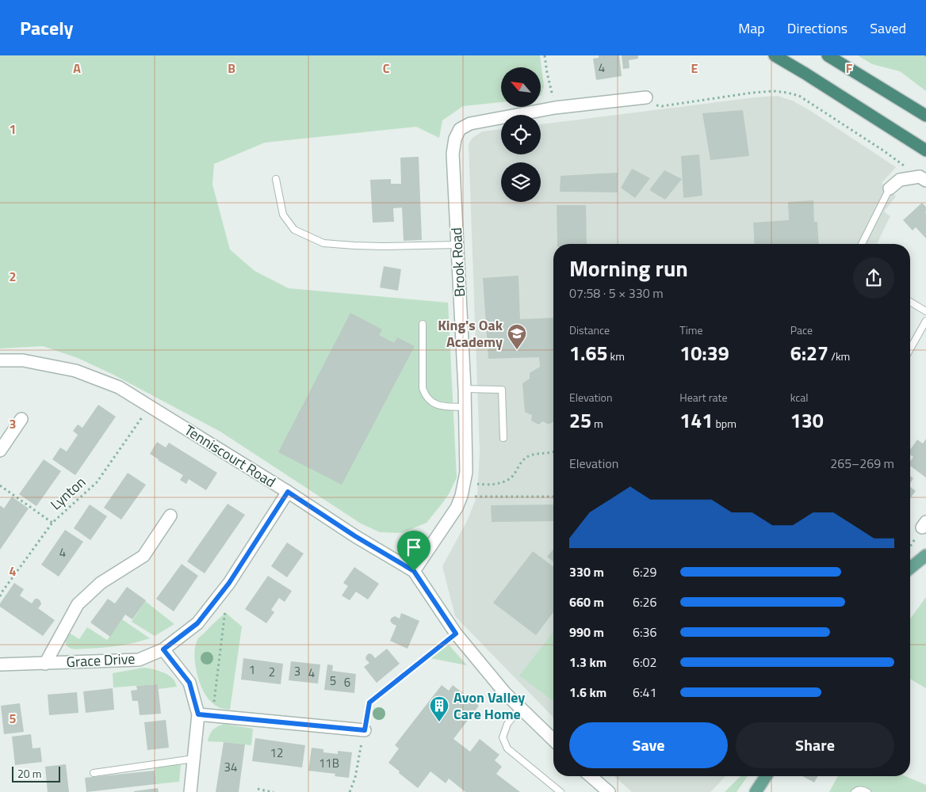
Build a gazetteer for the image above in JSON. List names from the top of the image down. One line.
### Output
{"streets":{"street":["Brook Road","Tenniscourt Road","Grace Drive"],"path":["Lynton"]},"crossings":[["Brook Road","Tenniscourt Road"],["Tenniscourt Road","Lynton"],["Tenniscourt Road","Grace Drive"]],"places":{"school or university":["King's Oak Academy"],"building":["Avon Valley Care Home"]},"house_numbers":["4","4","1","3","2","4","5","6","12","11B","34"],"scale_bar":"20 m","north":"top left","page":{"header":"Pacely","nav":["Map","Directions","Saved"],"heading":["Morning run","07:58 · 5 × 330 m"],"stats":[["Distance","1.65 km"],["Time","10:39"],["Pace","6:27 /km"],["Elevation","25 m"],["Heart rate","141 bpm"],["kcal","130"]],"chart":["Elevation","265–269 m"],"list":[{"name":"330 m","note":"6:29"},{"name":"660 m","note":"6:26"},{"name":"990 m","note":"6:36"},{"name":"1.3 km","note":"6:02"},{"name":"1.6 km","note":"6:41"}],"buttons":["Save","Share"],"scale":"20 m"},"grid":{"columns":["A","B","C","E","F"],"rows":["1","2","3","4","5"]}}
